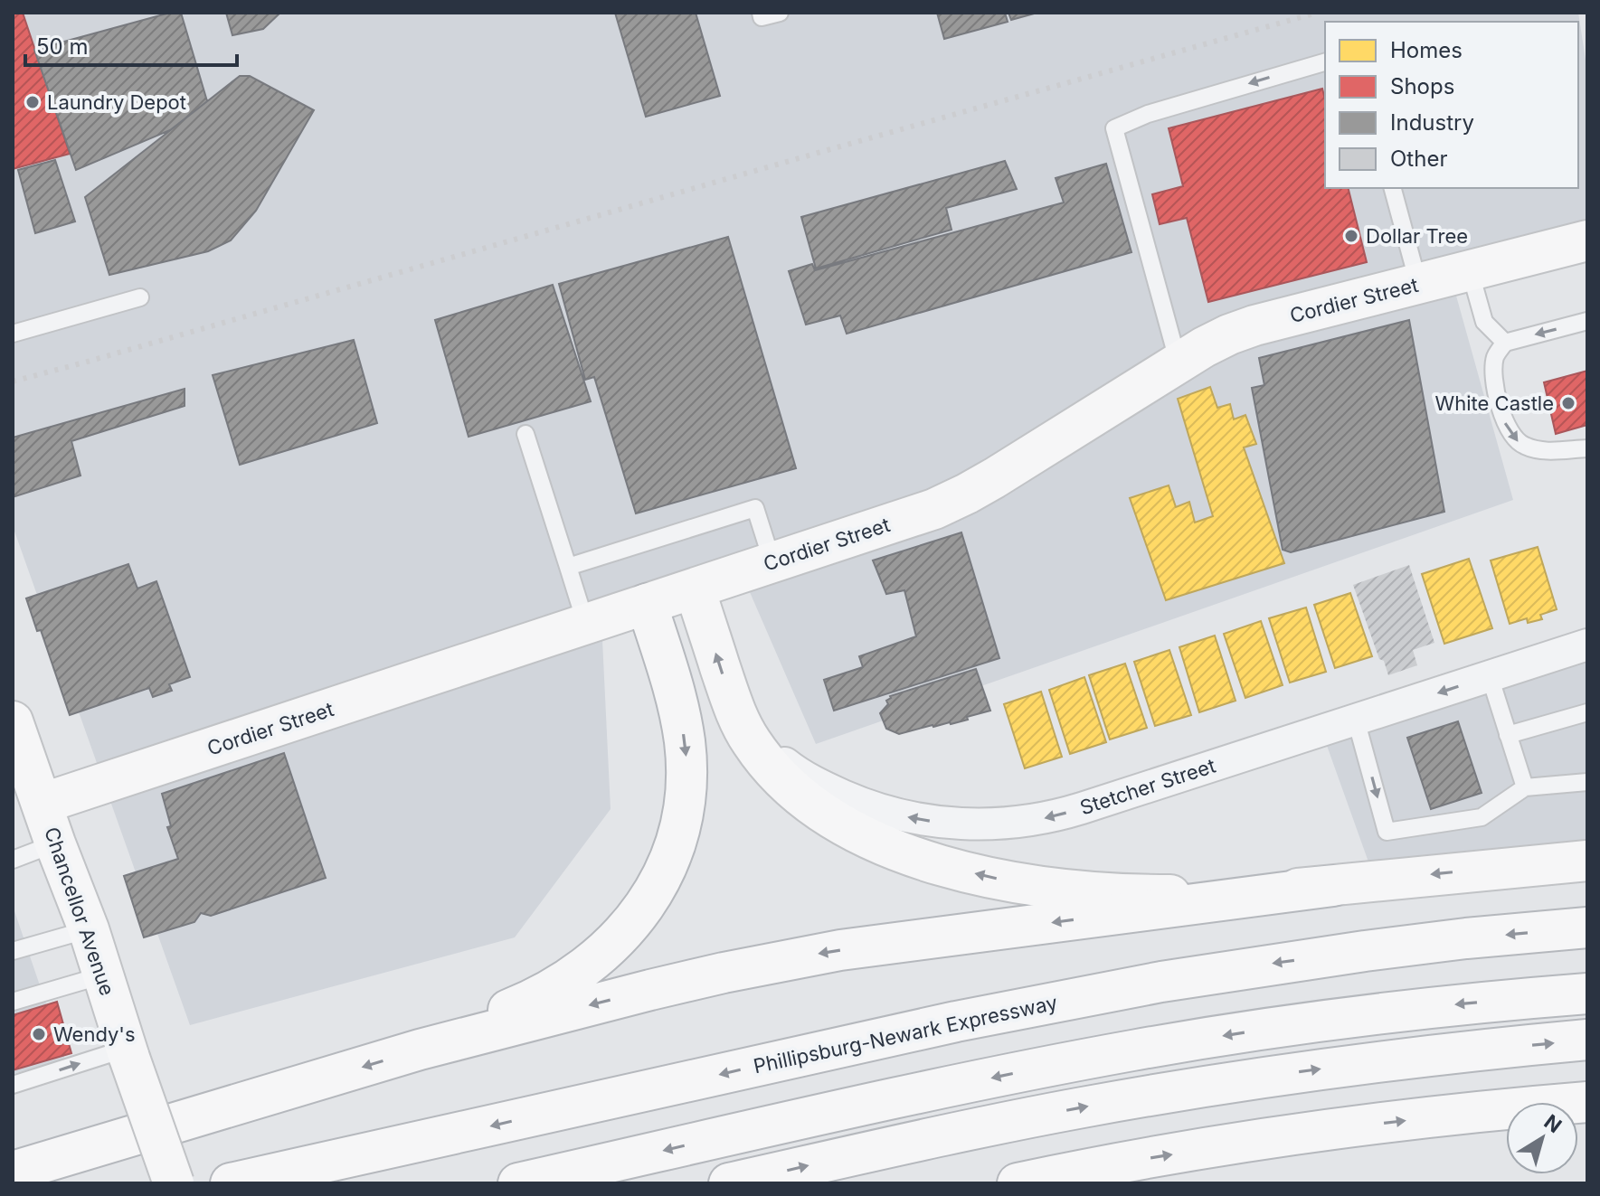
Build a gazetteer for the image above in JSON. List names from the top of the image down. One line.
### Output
{"streets":{"main road":["Cordier Street","Chancellor Avenue","Phillipsburg-Newark Expressway"],"street":["Stetcher Street"]},"crossings":[["Cordier Street","Chancellor Avenue"]],"one_way":["Stetcher Street"],"places":["Laundry Depot","Dollar Tree","White Castle","Wendy's"],"legend":["Homes","Shops","Industry","Other"],"scale_bar":"50 m","north":"top right"}
